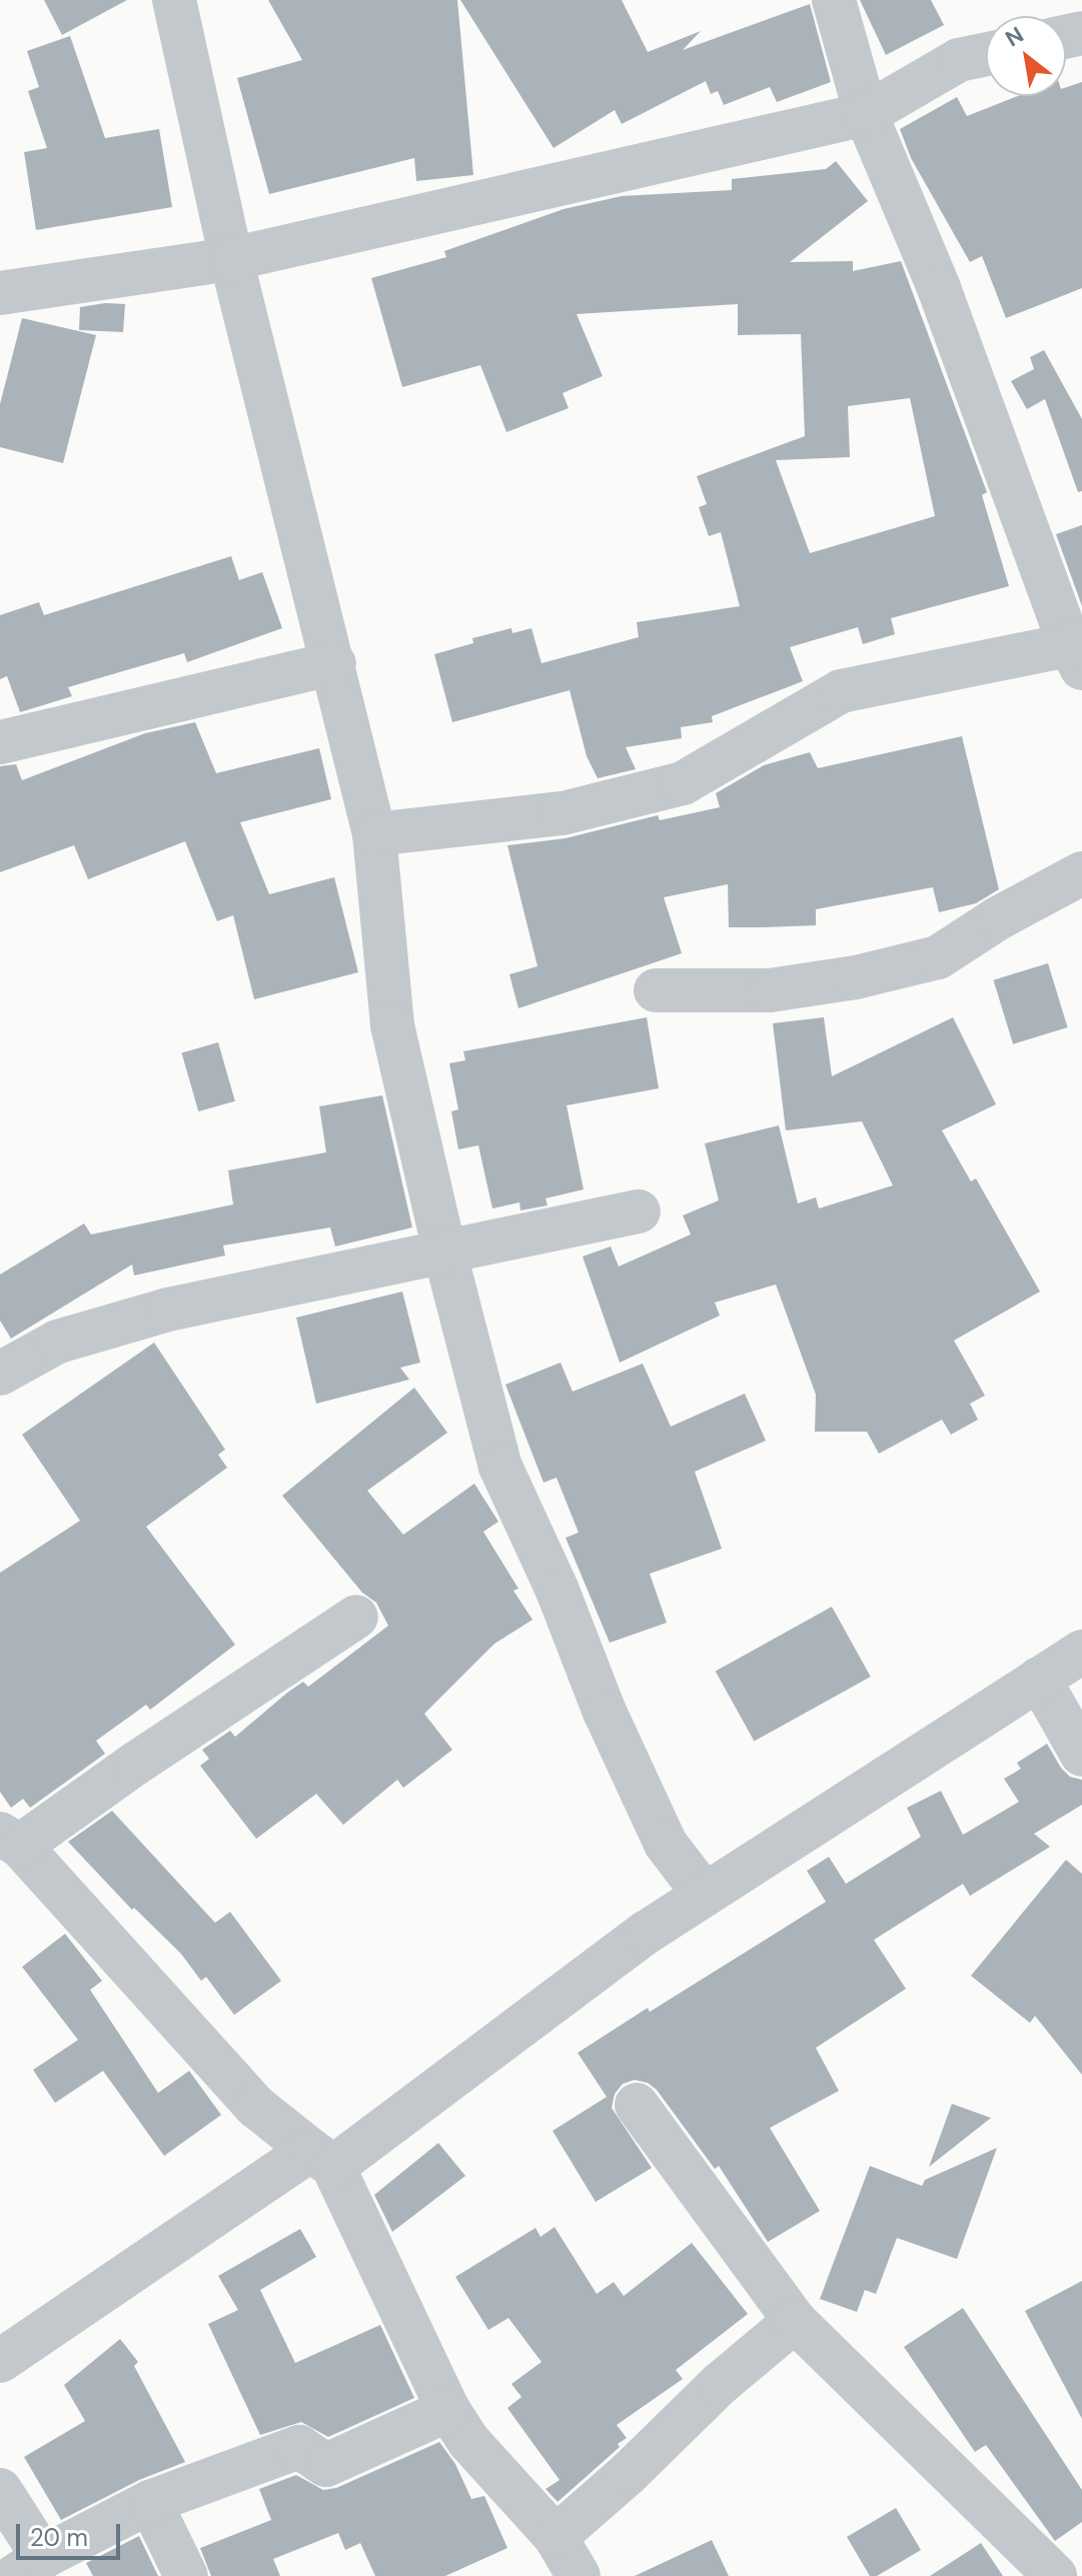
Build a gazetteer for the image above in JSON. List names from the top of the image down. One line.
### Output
{"scale_bar":"20 m","north":"top left"}
